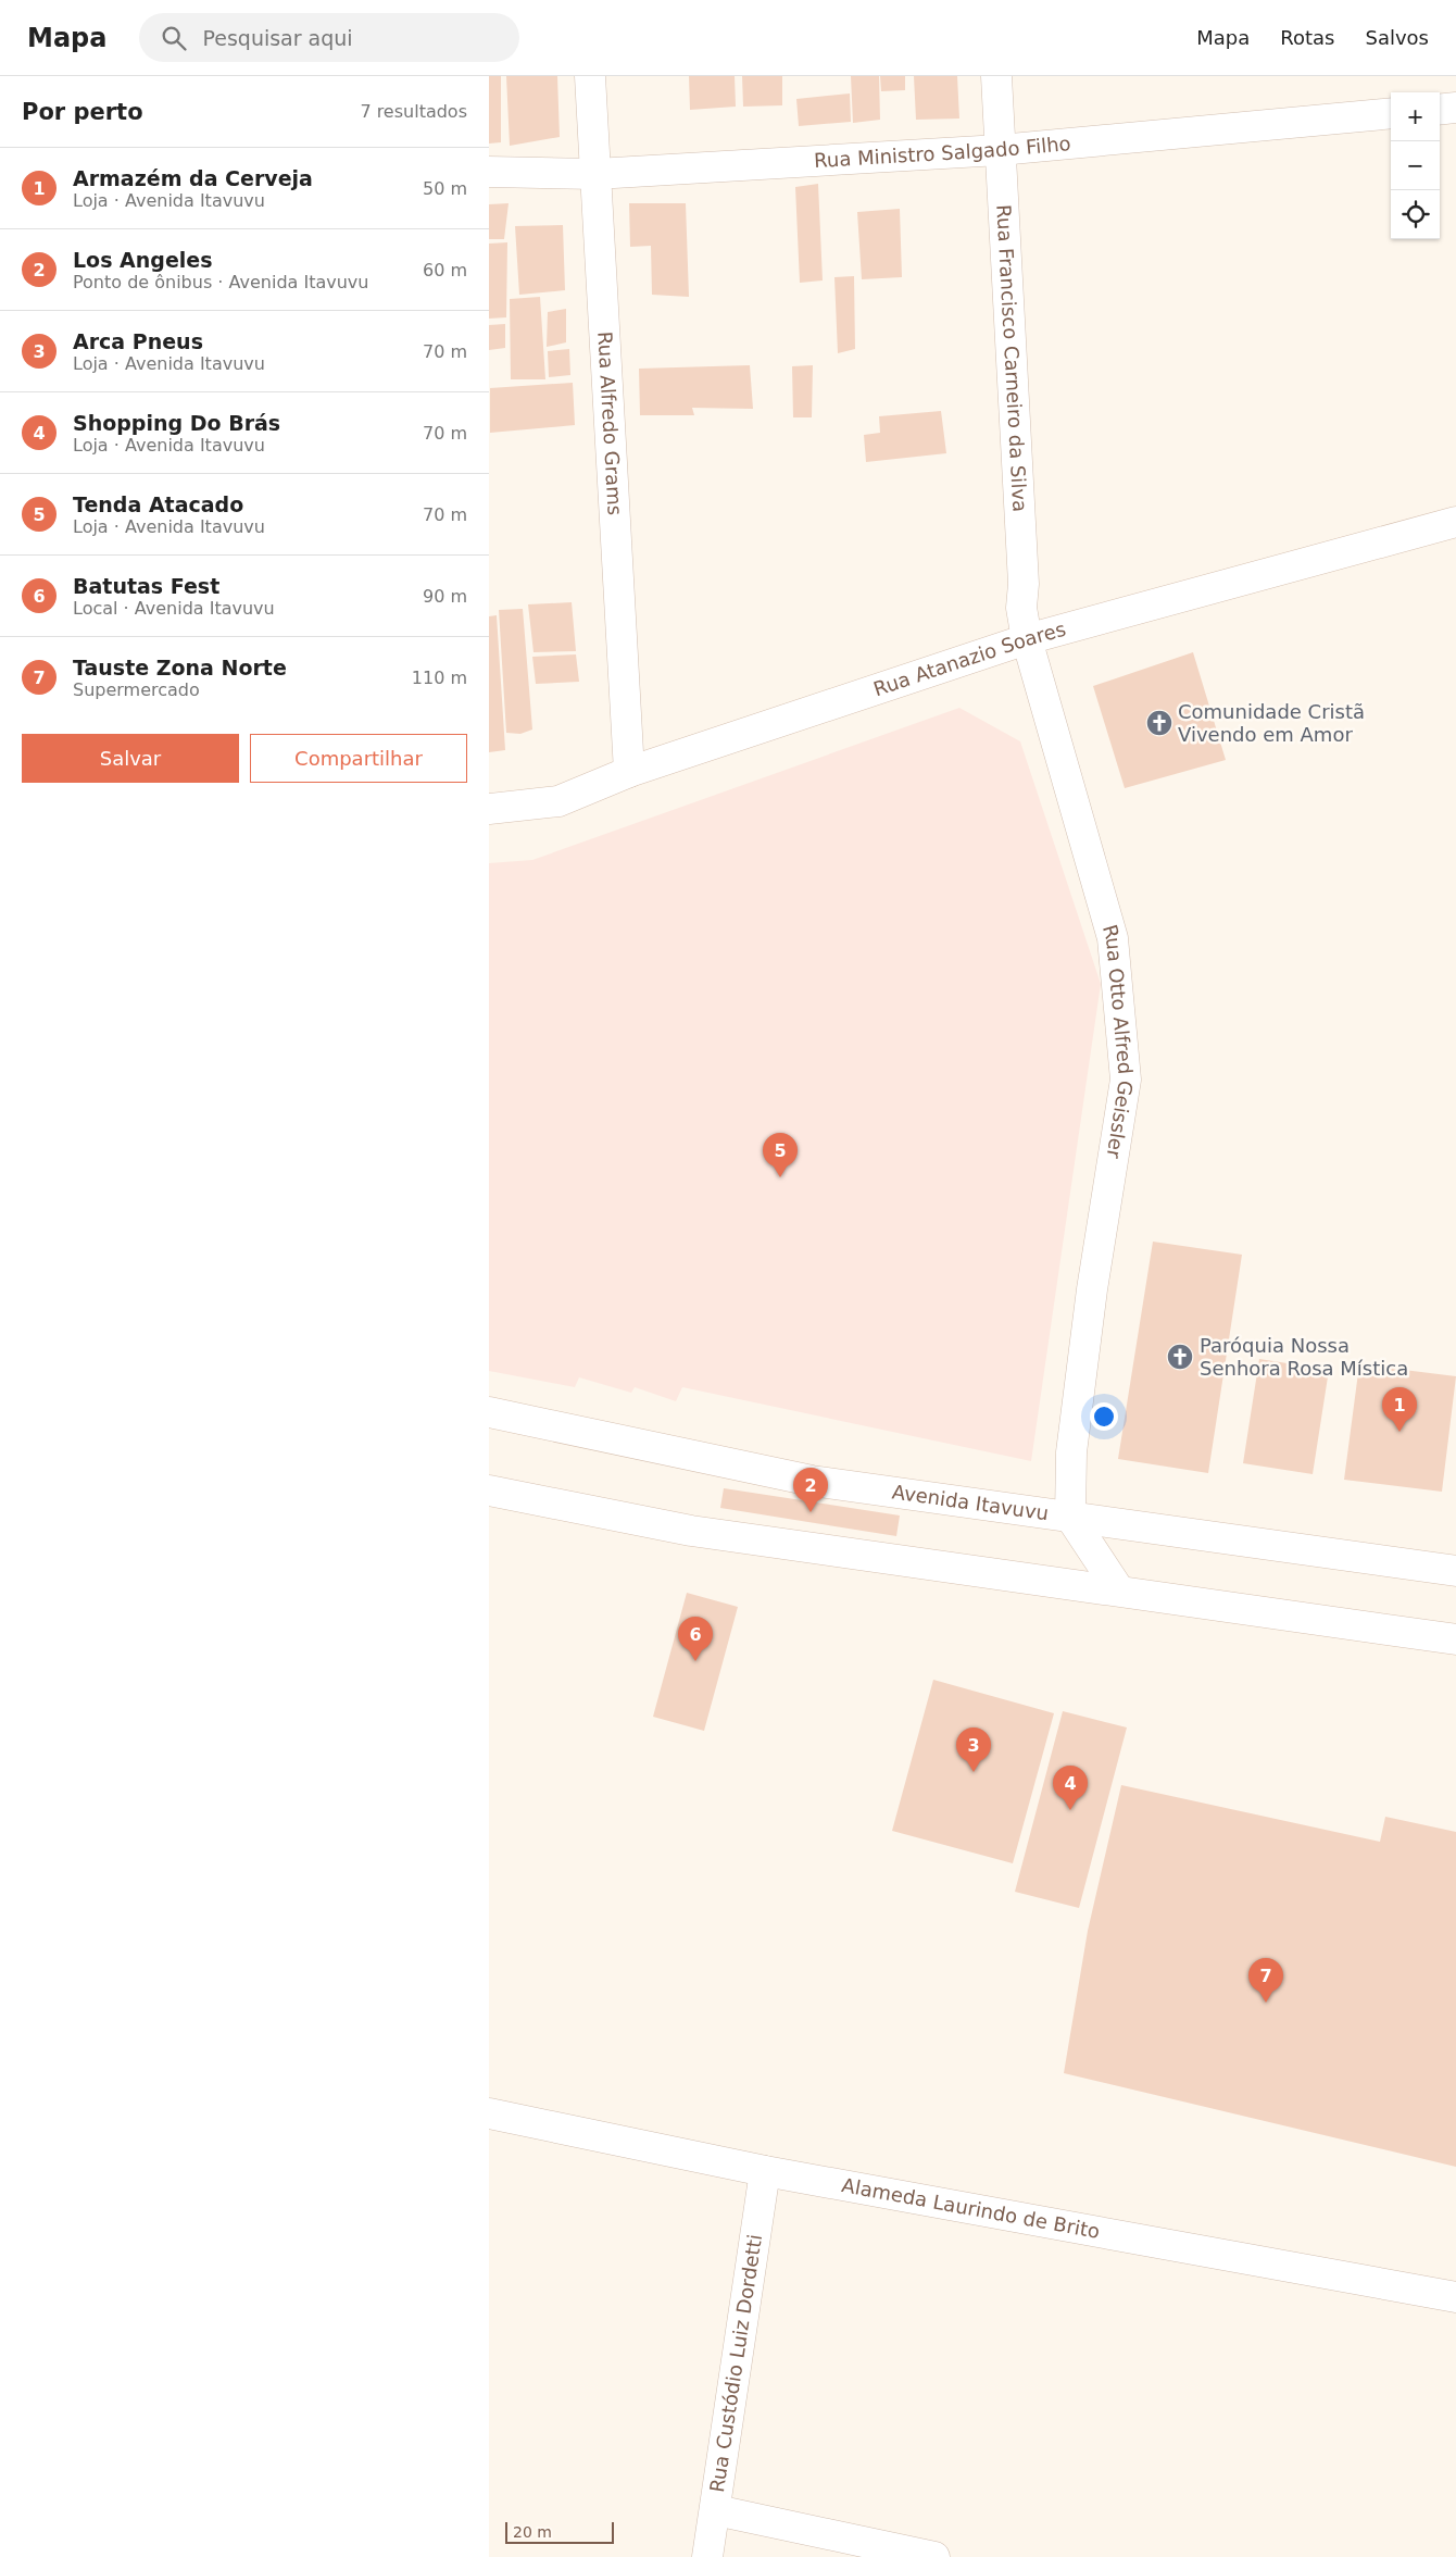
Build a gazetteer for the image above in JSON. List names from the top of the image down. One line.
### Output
{"streets":{"street":["Rua Ministro Salgado Filho","Rua Francisco Carneiro da Silva","Rua Alfredo Grams","Rua Atanazio Soares","Rua Otto Alfred Geissler","Avenida Itavuvu","Alameda Laurindo de Brito","Rua Custódio Luiz Dordetti"]},"crossings":[["Rua Ministro Salgado Filho","Rua Francisco Carneiro da Silva"],["Rua Ministro Salgado Filho","Rua Alfredo Grams"],["Rua Francisco Carneiro da Silva","Rua Atanazio Soares"],["Rua Francisco Carneiro da Silva","Rua Otto Alfred Geissler"],["Rua Alfredo Grams","Rua Atanazio Soares"],["Rua Atanazio Soares","Rua Otto Alfred Geissler"],["Rua Otto Alfred Geissler","Avenida Itavuvu"],["Alameda Laurindo de Brito","Rua Custódio Luiz Dordetti"]],"places":{"church":["Comunidade Cristã Vivendo em Amor","Paróquia Nossa Senhora Rosa Mística"]},"scale_bar":"20 m","page":{"header":"Mapa","search":"Pesquisar aqui","nav":["Mapa","Rotas","Salvos"],"heading":["Por perto","7 resultados"],"map_buttons":["+","−"],"list":[{"mark":"1","name":"Armazém da Cerveja","note":"Loja · Avenida Itavuvu","value":"50 m"},{"mark":"2","name":"Los Angeles","note":"Ponto de ônibus · Avenida Itavuvu","value":"60 m"},{"mark":"3","name":"Arca Pneus","note":"Loja · Avenida Itavuvu","value":"70 m"},{"mark":"4","name":"Shopping Do Brás","note":"Loja · Avenida Itavuvu","value":"70 m"},{"mark":"5","name":"Tenda Atacado","note":"Loja · Avenida Itavuvu","value":"70 m"},{"mark":"6","name":"Batutas Fest","note":"Local · Avenida Itavuvu","value":"90 m"},{"mark":"7","name":"Tauste Zona Norte","note":"Supermercado","value":"110 m"}],"buttons":["Salvar","Compartilhar"],"pins":["5","1","2","6","3","4","7"],"scale":"20 m"}}
